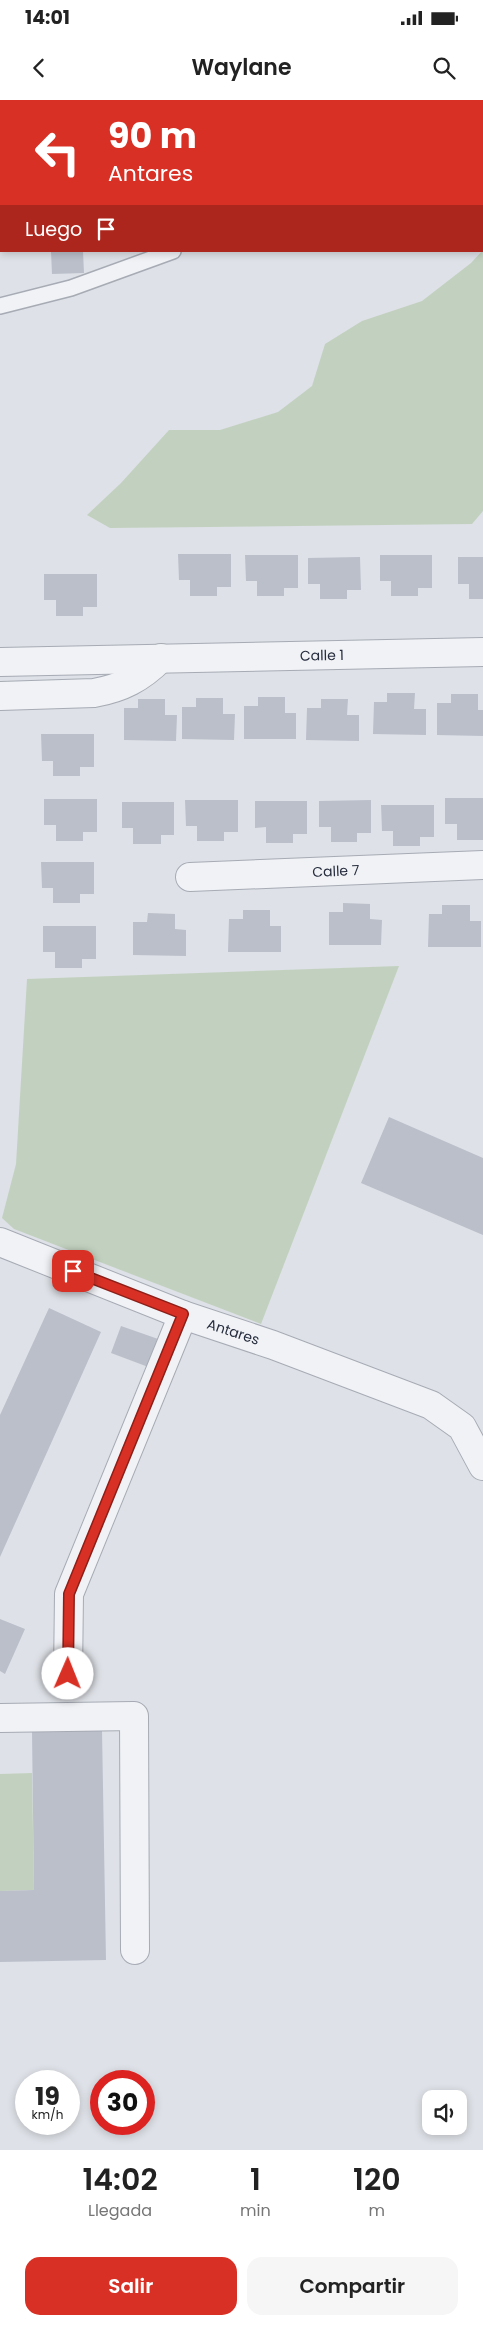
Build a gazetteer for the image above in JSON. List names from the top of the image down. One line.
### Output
{"streets":{"street":["Calle 1","Calle 7","Antares"]},"page":{"status":"14:01","header":"Waylane","turn":["90 m","Antares"],"then":"Luego","speed":"19 km/h","limit":"30","eta":["14:02","Llegada","1","min","120","m"],"buttons":["Salir","Compartir"]}}
